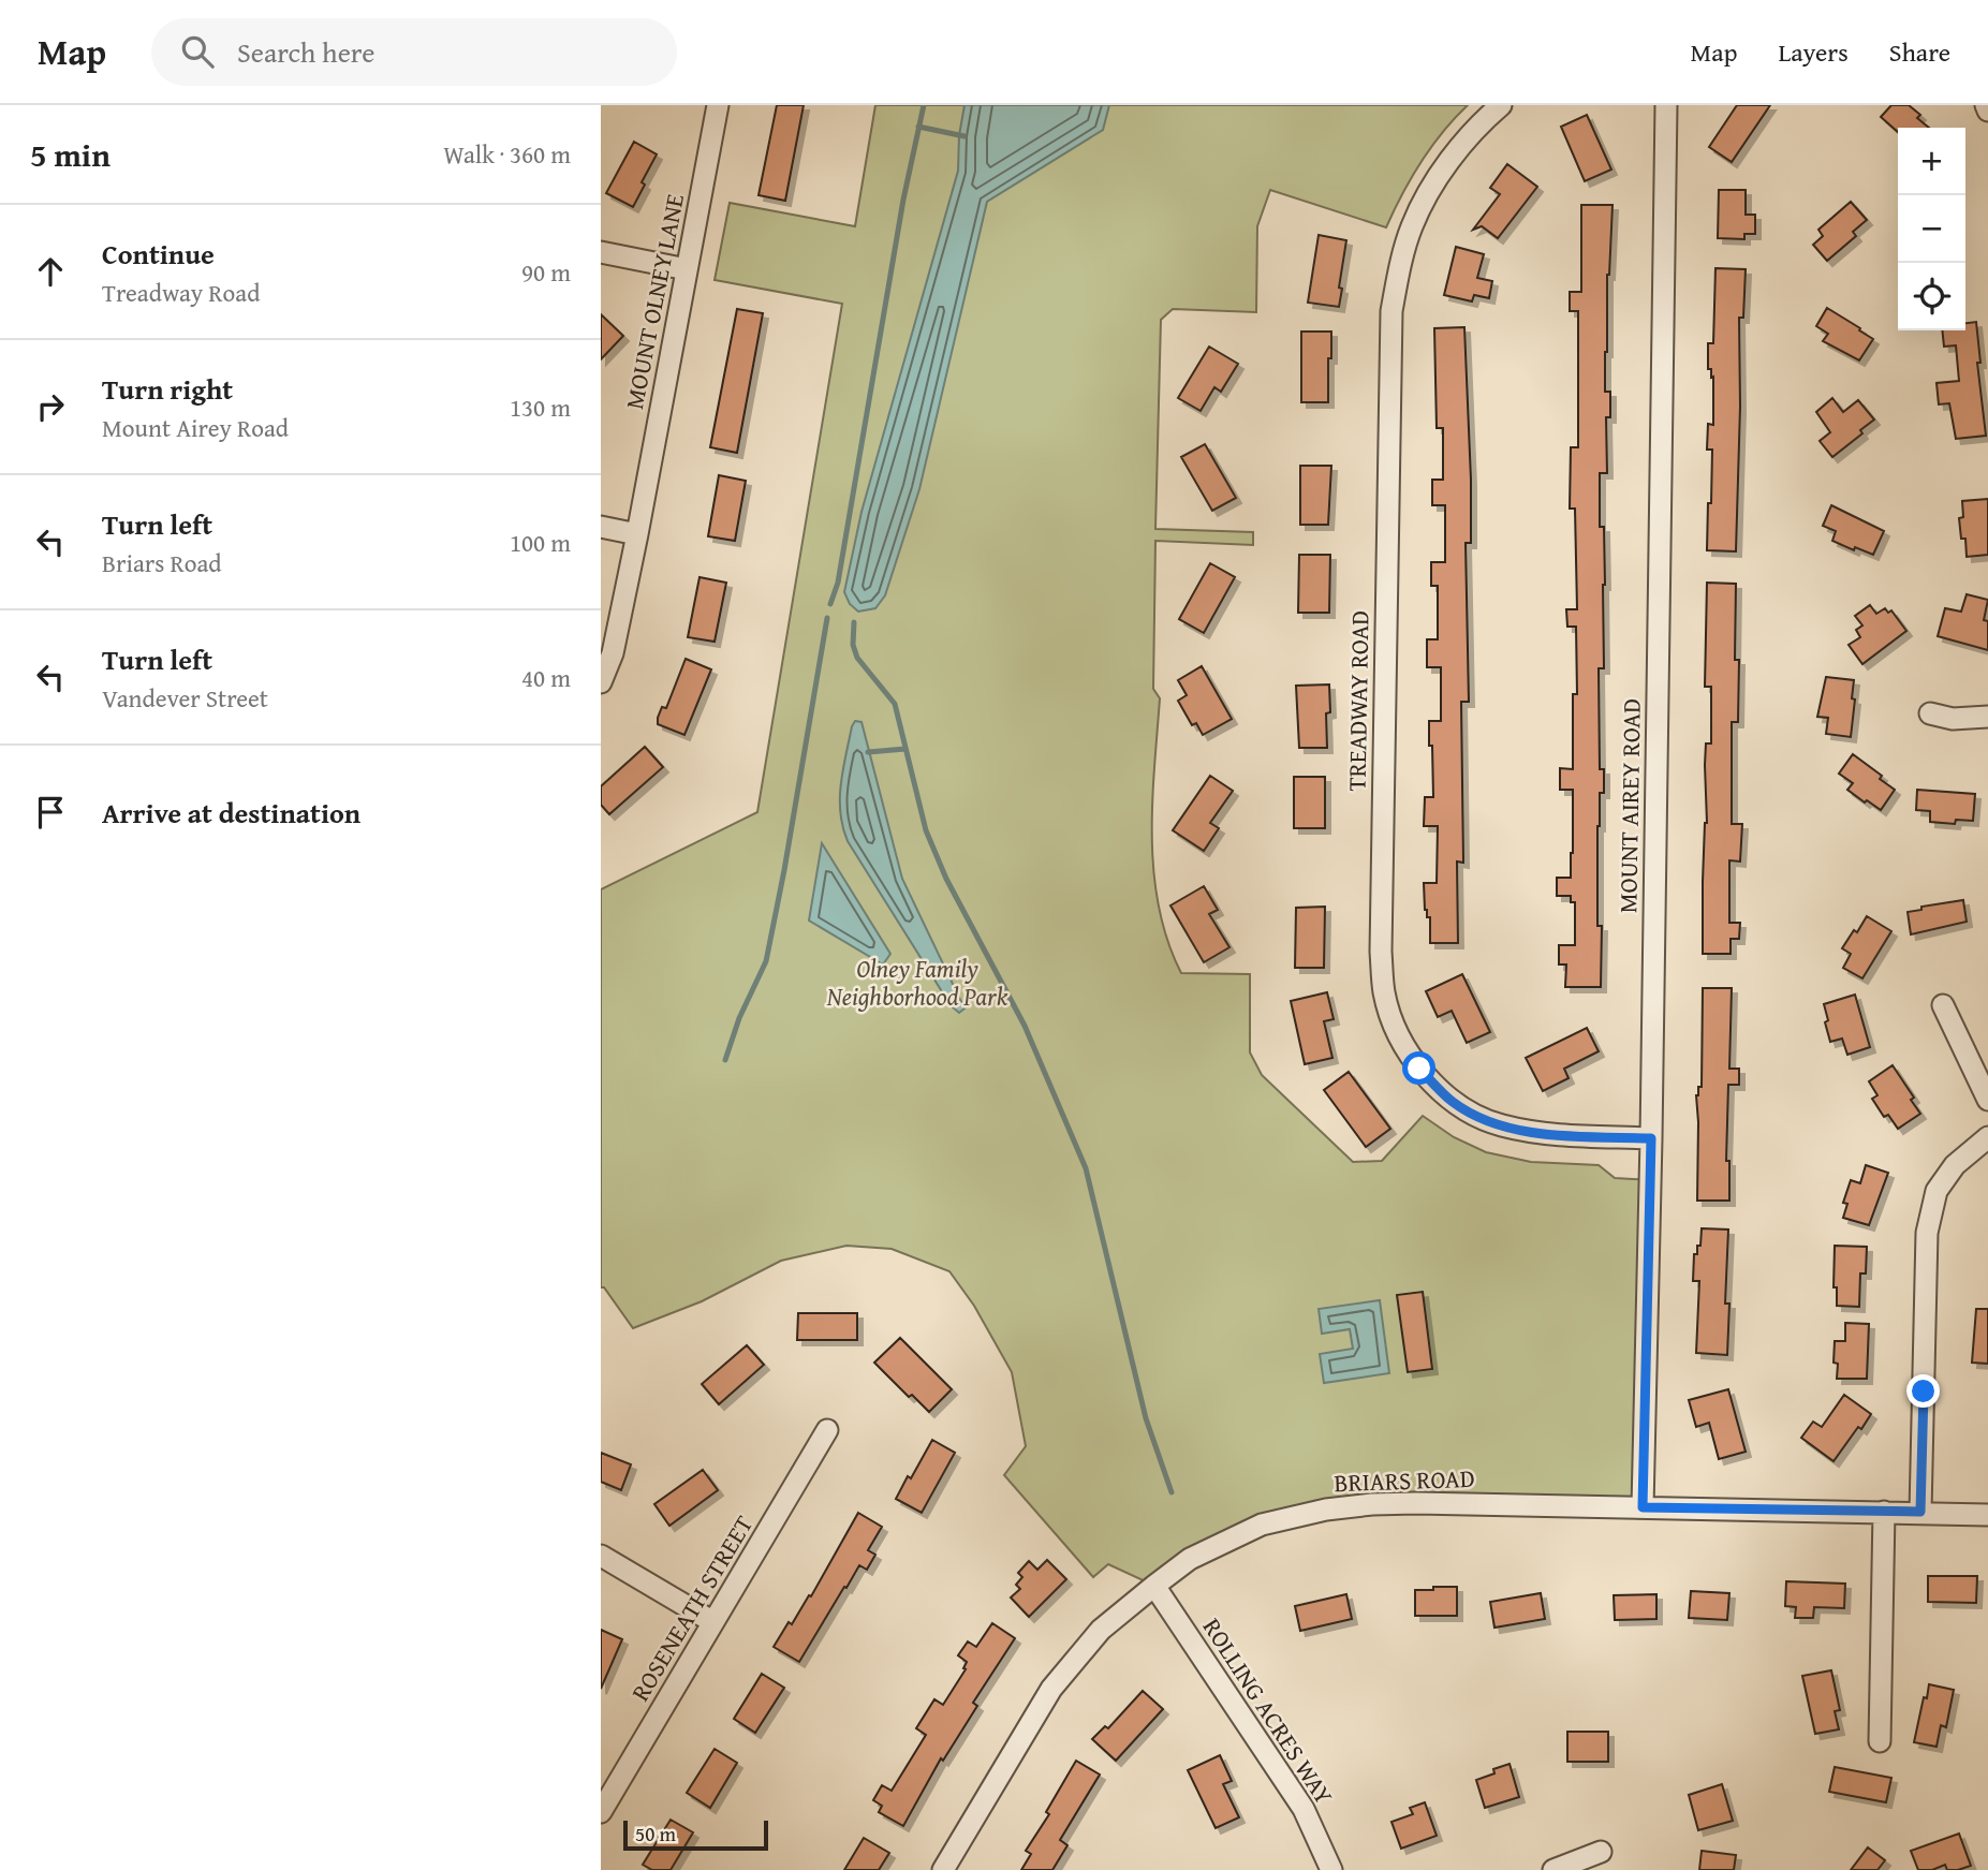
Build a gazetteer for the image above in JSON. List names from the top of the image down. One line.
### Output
{"streets":{"street":["MOUNT OLNEY LANE","TREADWAY ROAD","MOUNT AIREY ROAD","BRIARS ROAD","ROSENEATH STREET","ROLLING ACRES WAY"]},"crossings":[["TREADWAY ROAD","MOUNT AIREY ROAD"],["MOUNT AIREY ROAD","BRIARS ROAD"],["BRIARS ROAD","ROLLING ACRES WAY"]],"parks":["Olney Family Neighborhood Park"],"scale_bar":"50 m","page":{"header":"Map","search":"Search here","nav":["Map","Layers","Share"],"heading":["5 min","Walk · 360 m"],"map_buttons":["+","−"],"list":[["Continue","Treadway Road","90 m"],["Turn right","Mount Airey Road","130 m"],["Turn left","Briars Road","100 m"],["Turn left","Vandever Street","40 m"],"Arrive at destination"],"scale":"50 m"}}
